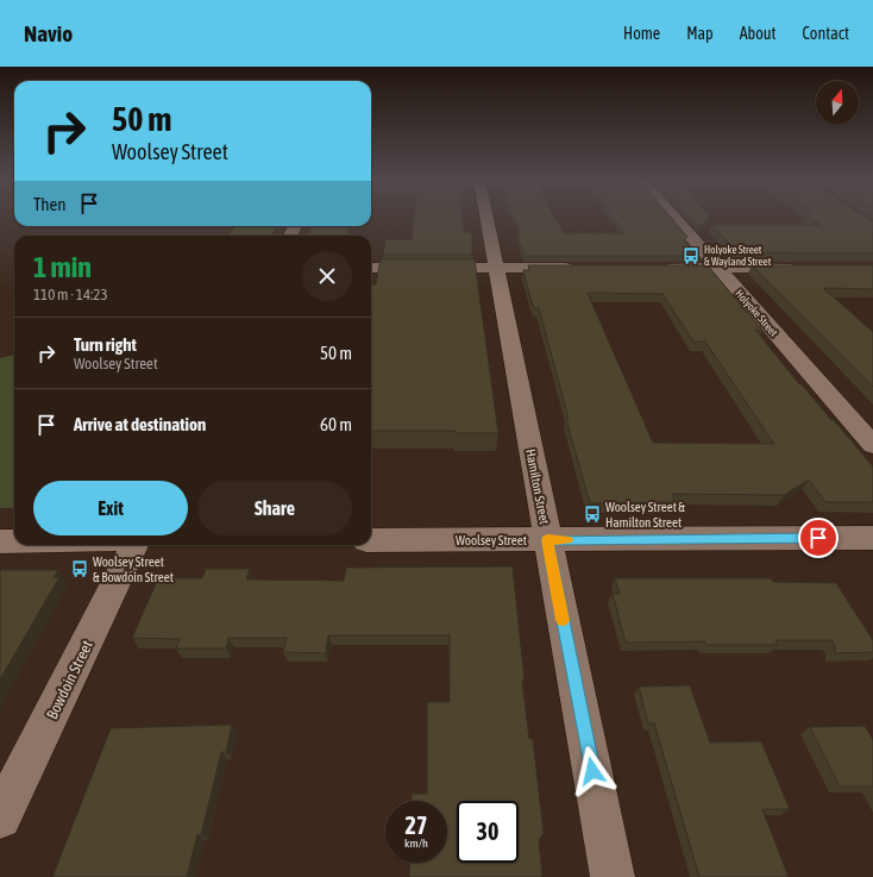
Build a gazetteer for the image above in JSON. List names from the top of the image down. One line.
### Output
{"streets":{"street":["Holyoke Street","Hamilton Street","Woolsey Street","Bowdoin Street"]},"crossings":[["Hamilton Street","Woolsey Street"]],"places":{"bus stop":["Holyoke Street & Wayland Street","Woolsey Street & Hamilton Street","Woolsey Street & Bowdoin Street"]},"north":"top","page":{"header":"Navio","nav":["Home","Map","About","Contact"],"turn":["50 m","Woolsey Street"],"then":"Then","heading":["1 min","110 m · 14:23"],"list":[{"name":"Turn right","note":"Woolsey Street","value":"50 m"},{"name":"Arrive at destination","value":"60 m"}],"buttons":["Exit","Share"],"speed":"27 km/h","limit":"30"}}
